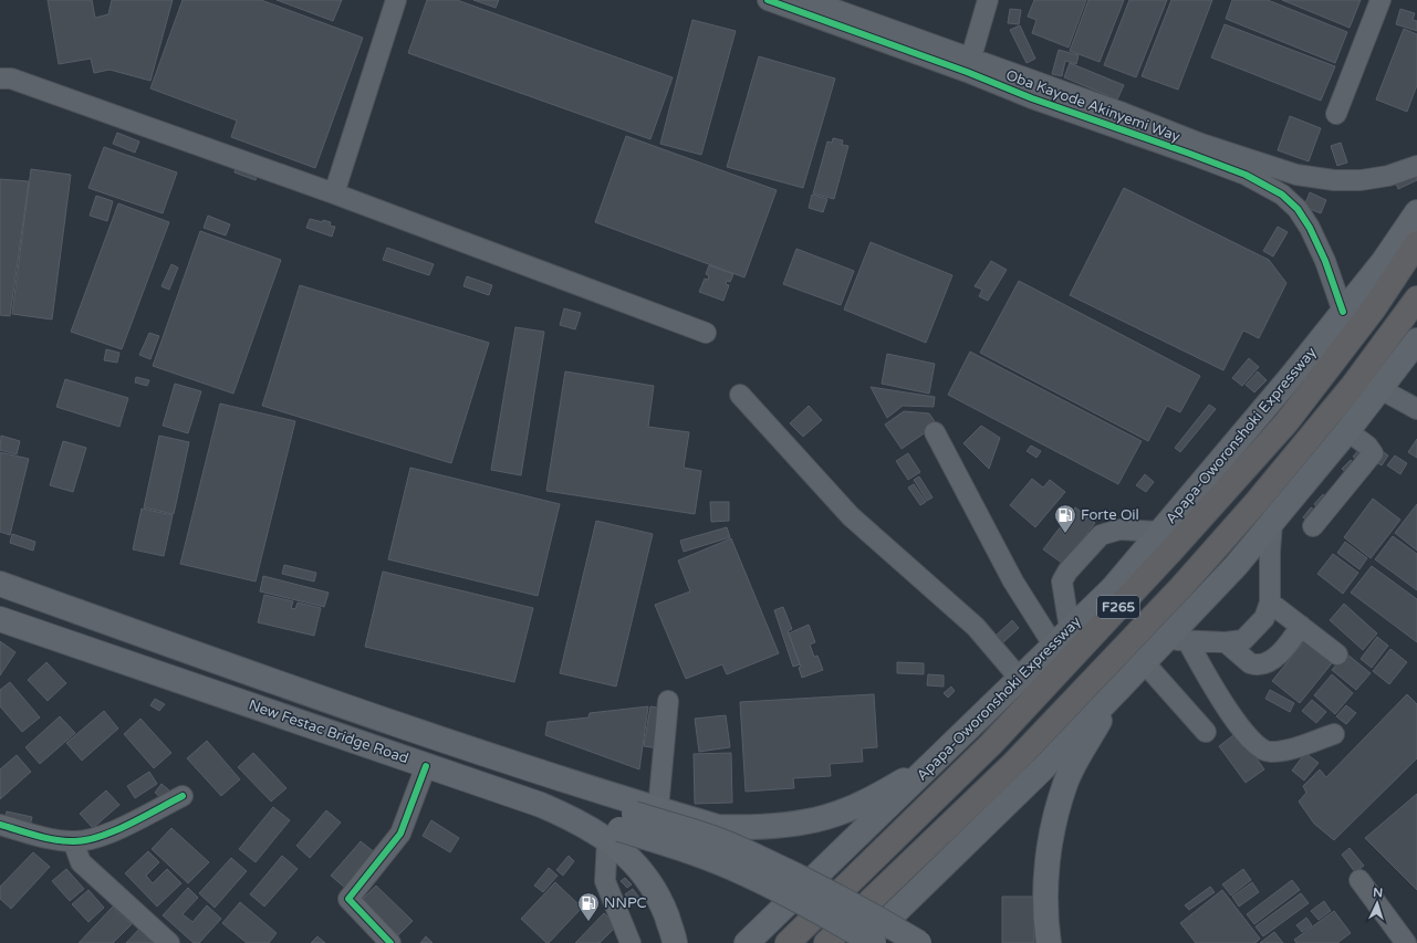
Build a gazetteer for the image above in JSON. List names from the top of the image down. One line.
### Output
{"streets":{"highway":["Apapa-Oworonshoki Expressway","F265"],"main road":["New Festac Bridge Road"],"street":["Oba Kayode Akinyemi Way"]},"crossings":[["Oba Kayode Akinyemi Way","Apapa-Oworonshoki Expressway"]],"places":{"fuel station":["Forte Oil","NNPC"]},"north":"top"}
